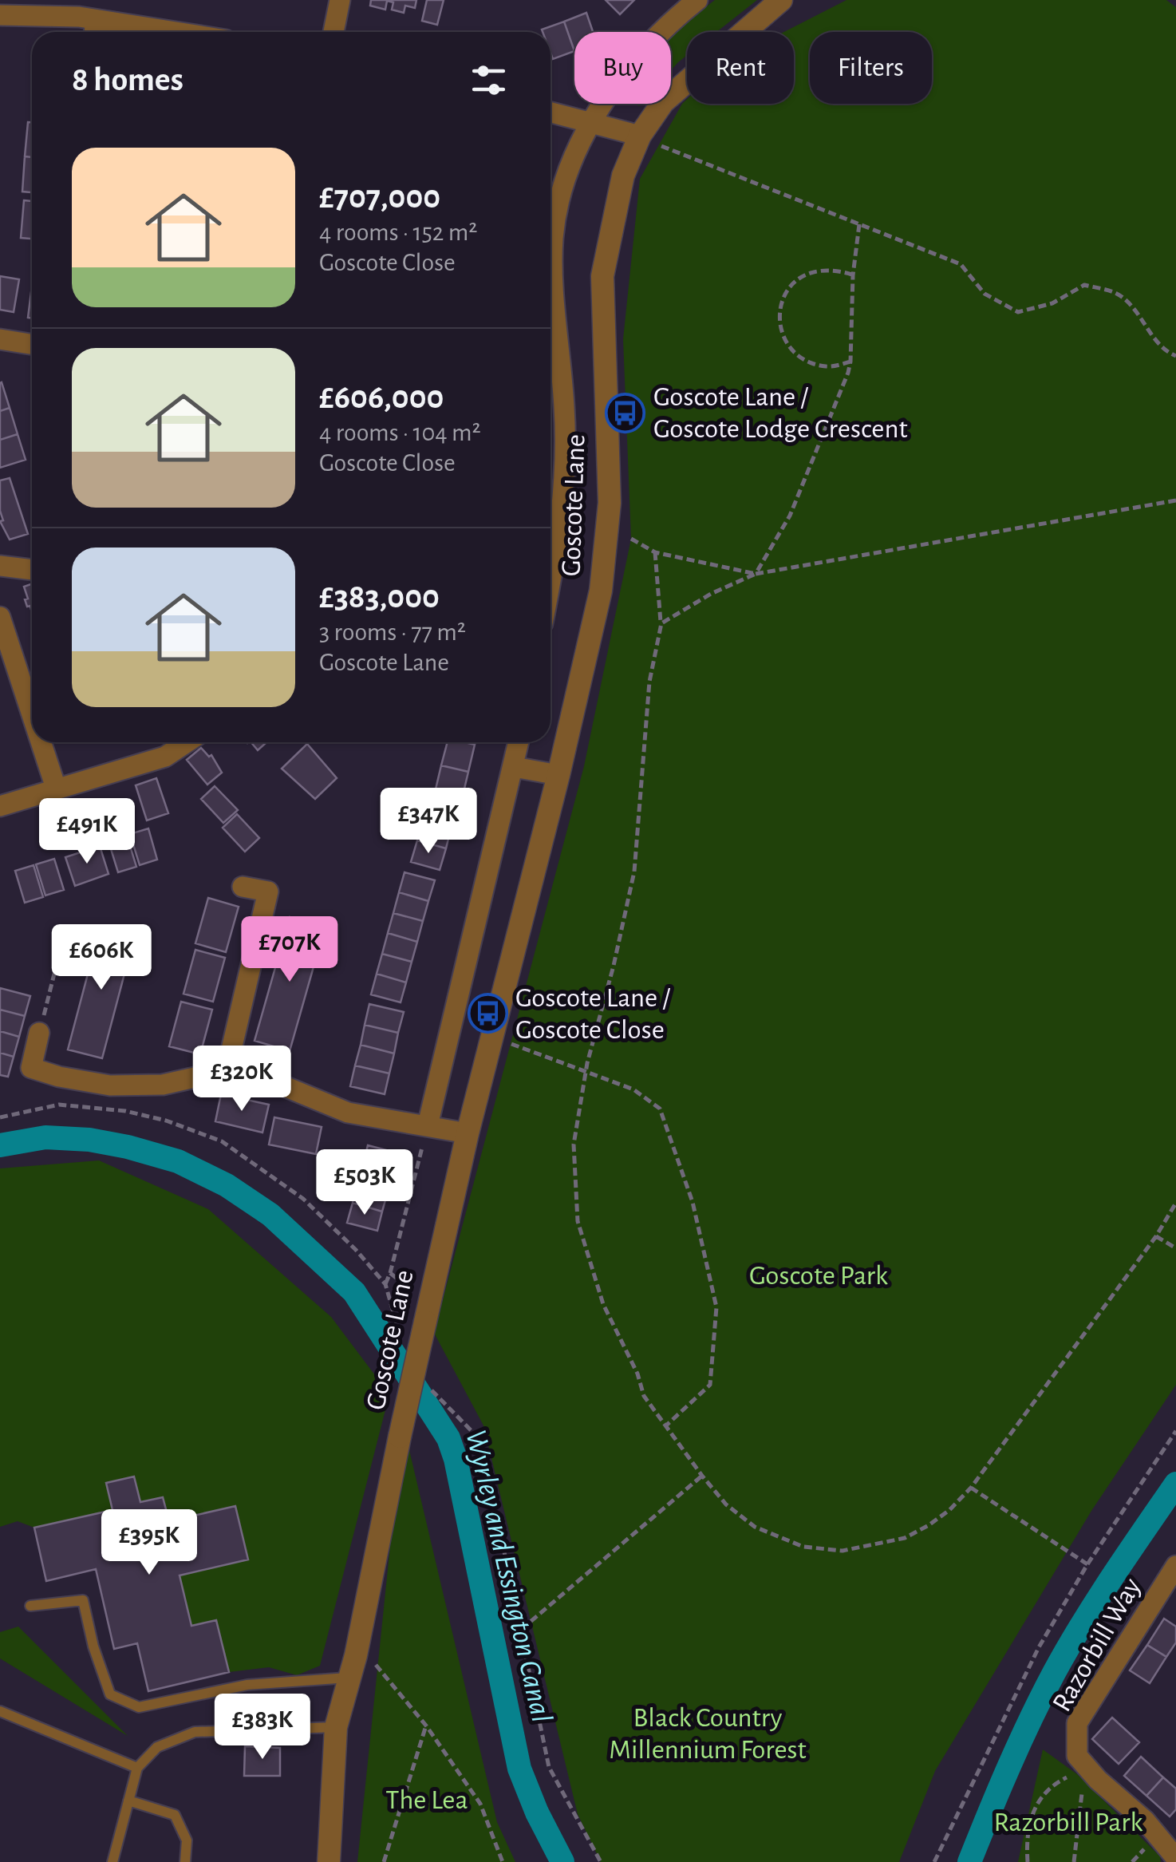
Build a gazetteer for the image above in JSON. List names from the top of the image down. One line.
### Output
{"streets":{"street":["Goscote Lane","Razorbill Way"]},"water":["Wyrley and Essington Canal"],"parks":["Goscote Park","Black Country Millennium Forest","The Lea","Razorbill Park"],"places":{"bus stop":["Goscote Lane / Goscote Lodge Crescent","Goscote Lane / Goscote Close"]},"page":{"chip":["Buy","Rent","Filters"],"heading":"8 homes","list":[{"name":"£707,000","note":"4 rooms · 152 m² · Goscote Close"},{"name":"£606,000","note":"4 rooms · 104 m² · Goscote Close"},{"name":"£383,000","note":"3 rooms · 77 m² · Goscote Lane"}],"price":["£347K","£491K","£707K","£606K","£320K","£503K","£395K","£383K"]}}
